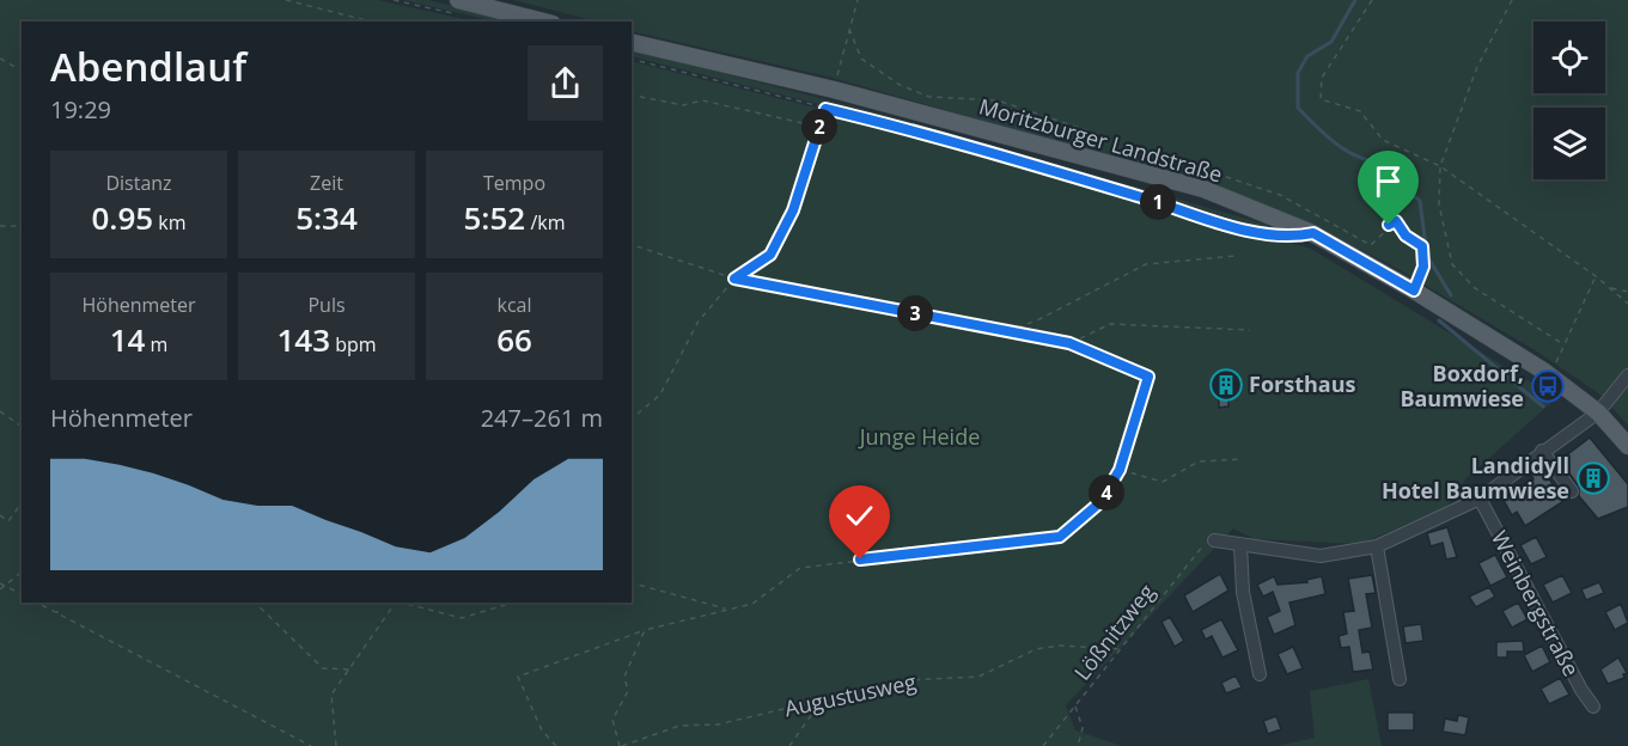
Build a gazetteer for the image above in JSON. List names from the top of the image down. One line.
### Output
{"streets":{"main road":["Moritzburger Landstraße"],"street":["Weinbergstraße"],"path":["Lößnitzweg","Augustusweg"]},"crossings":[["Lößnitzweg","Augustusweg"]],"parks":["Junge Heide"],"places":{"building":["Forsthaus","Landidyll Hotel Baumwiese"],"bus stop":["Boxdorf, Baumwiese"]},"page":{"heading":["Abendlauf","19:29"],"pins":["2","1","3","4"],"stats":[["Distanz","0.95 km"],["Zeit","5:34"],["Tempo","5:52 /km"],["Höhenmeter","14 m"],["Puls","143 bpm"],["kcal","66"]],"chart":["Höhenmeter","247–261 m"]}}
